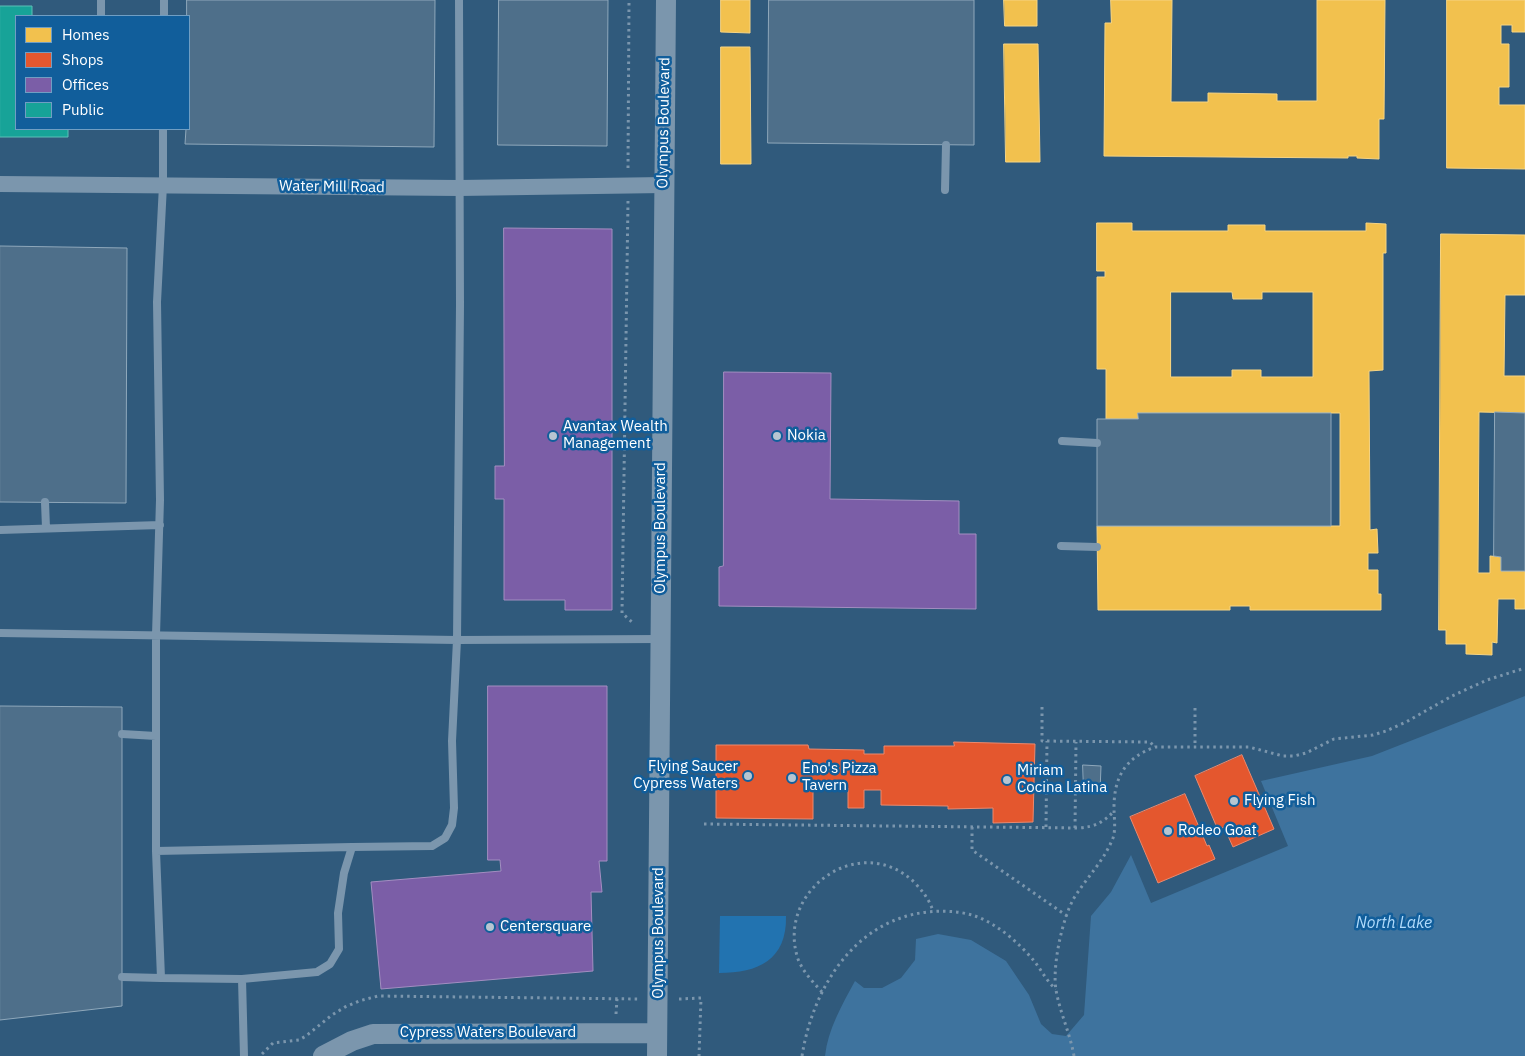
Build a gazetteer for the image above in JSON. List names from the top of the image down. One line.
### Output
{"streets":{"street":["Olympus Boulevard","Water Mill Road","Cypress Waters Boulevard"]},"crossings":[["Olympus Boulevard","Water Mill Road"],["Olympus Boulevard","Cypress Waters Boulevard"]],"water":["North Lake"],"places":["Avantax Wealth Management","Nokia","Flying Saucer Cypress Waters","Eno's Pizza Tavern","Miriam Cocina Latina","Flying Fish","Rodeo Goat","Centersquare"],"legend":["Homes","Shops","Offices","Public"]}
